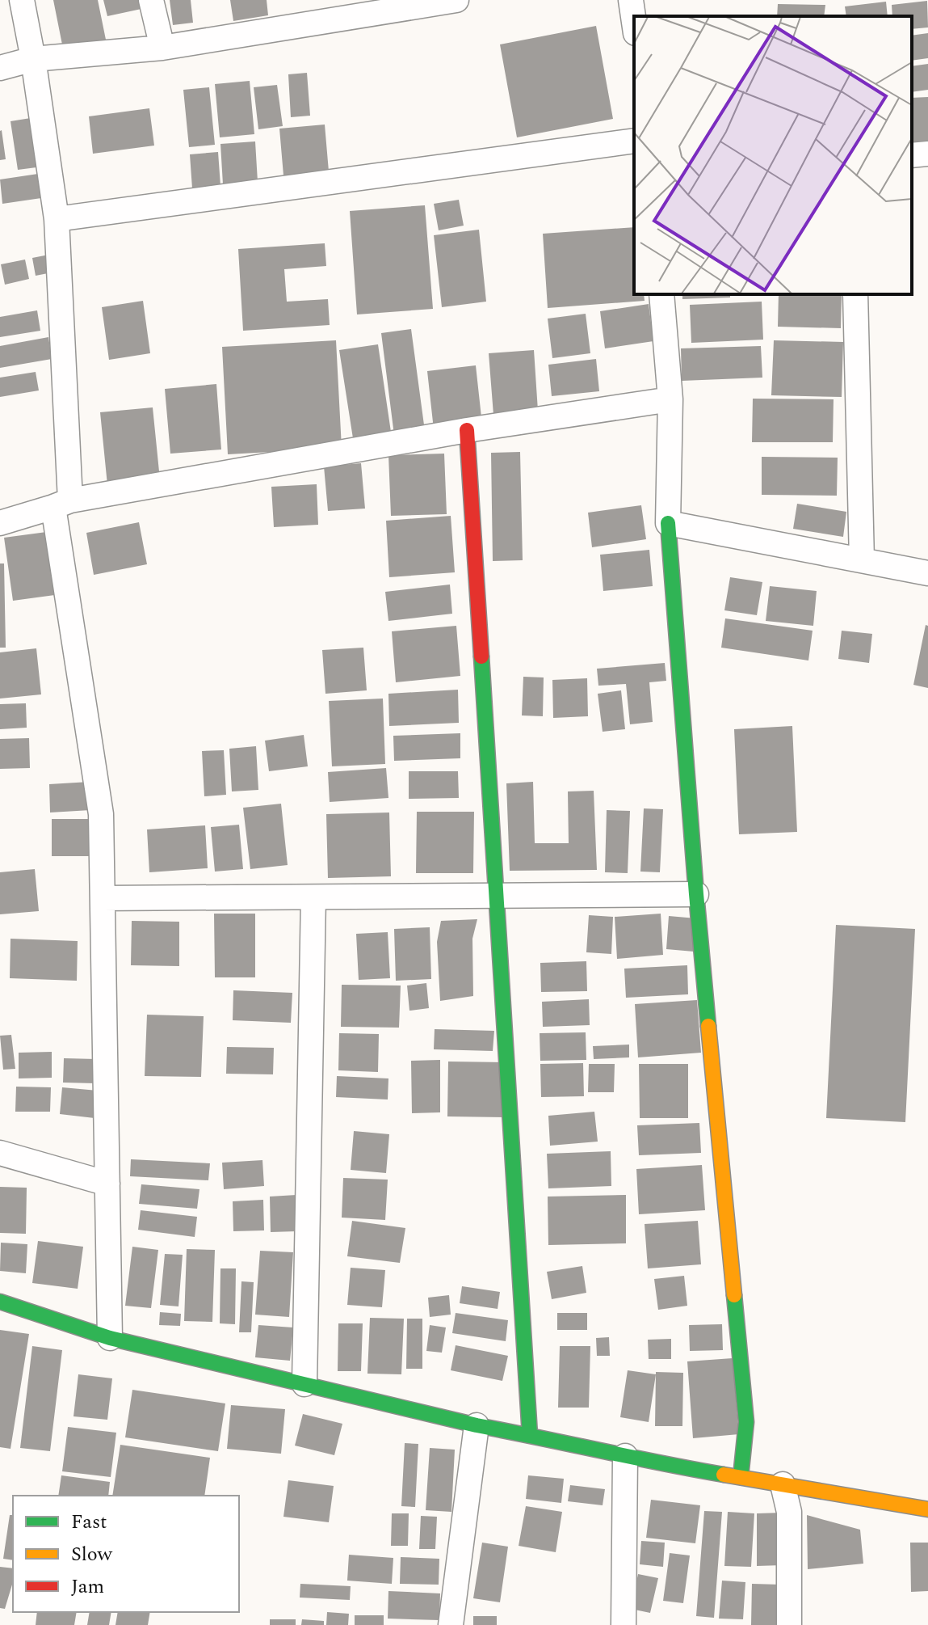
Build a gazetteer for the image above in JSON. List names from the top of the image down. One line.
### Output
{"legend":["Fast","Slow","Jam"]}
